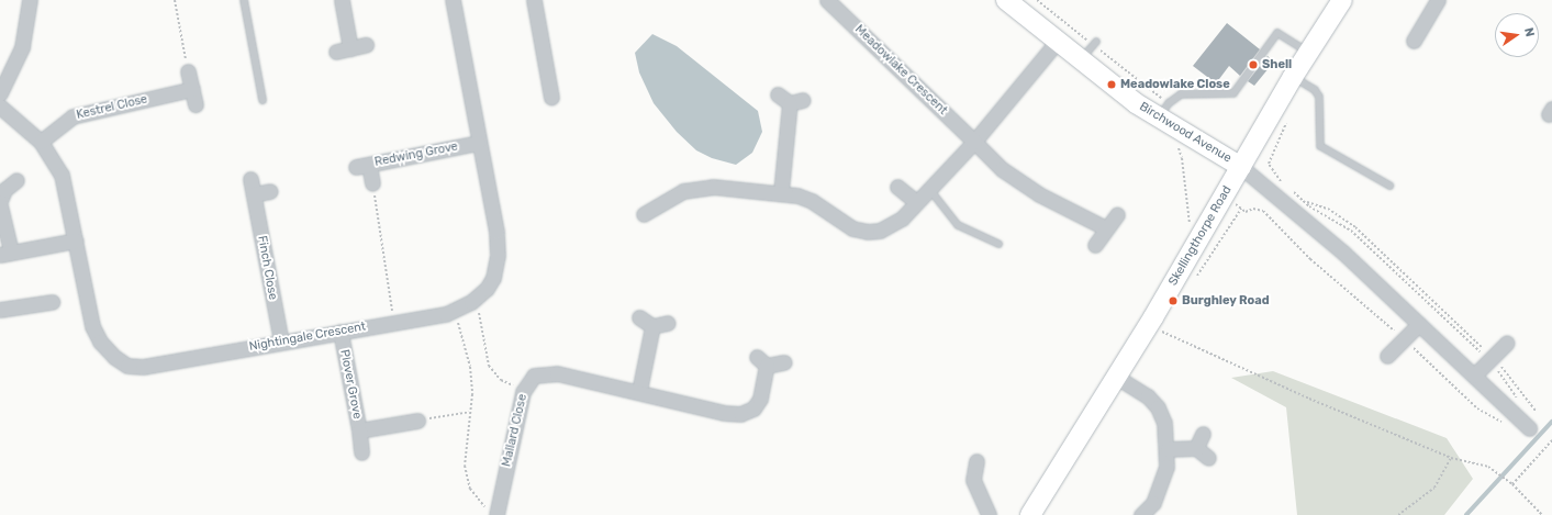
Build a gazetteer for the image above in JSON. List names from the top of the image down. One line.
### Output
{"streets":{"main road":["Birchwood Avenue","Skellingthorpe Road"],"street":["Meadowlake Crescent","Kestrel Close","Redwing Grove","Finch Close","Nightingale Crescent","Plover Grove","Mallard Close"]},"crossings":[["Kestrel Close","Nightingale Crescent"],["Birchwood Avenue","Skellingthorpe Road"],["Redwing Grove","Nightingale Crescent"],["Finch Close","Nightingale Crescent"],["Nightingale Crescent","Plover Grove"]],"places":["Shell","Meadowlake Close","Burghley Road"],"north":"right"}
